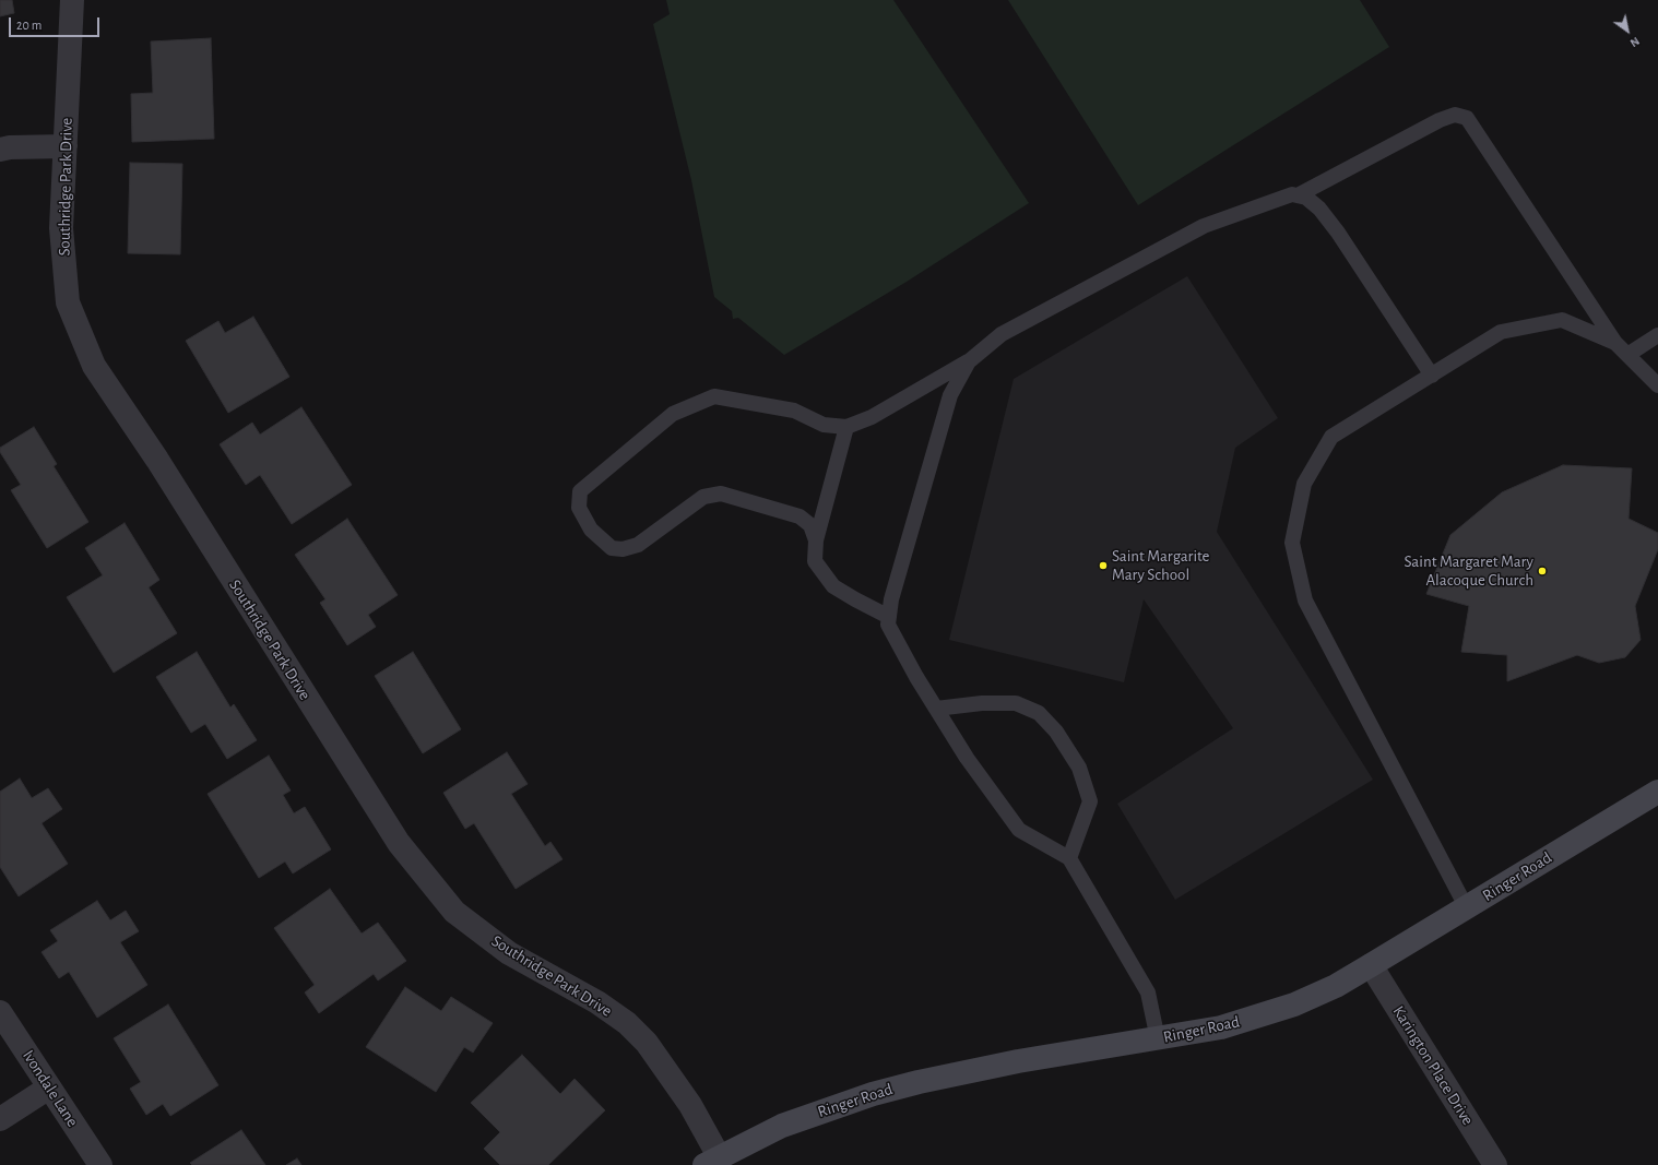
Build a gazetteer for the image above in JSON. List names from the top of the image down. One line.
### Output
{"streets":{"street":["Southridge Park Drive","Ringer Road","Karington Place Drive","Ivondale Lane"]},"crossings":[["Southridge Park Drive","Ringer Road"],["Ringer Road","Karington Place Drive"]],"places":["Saint Margarite Mary School","Saint Margaret Mary Alacoque Church"],"scale_bar":"20 m","north":"bottom right"}
